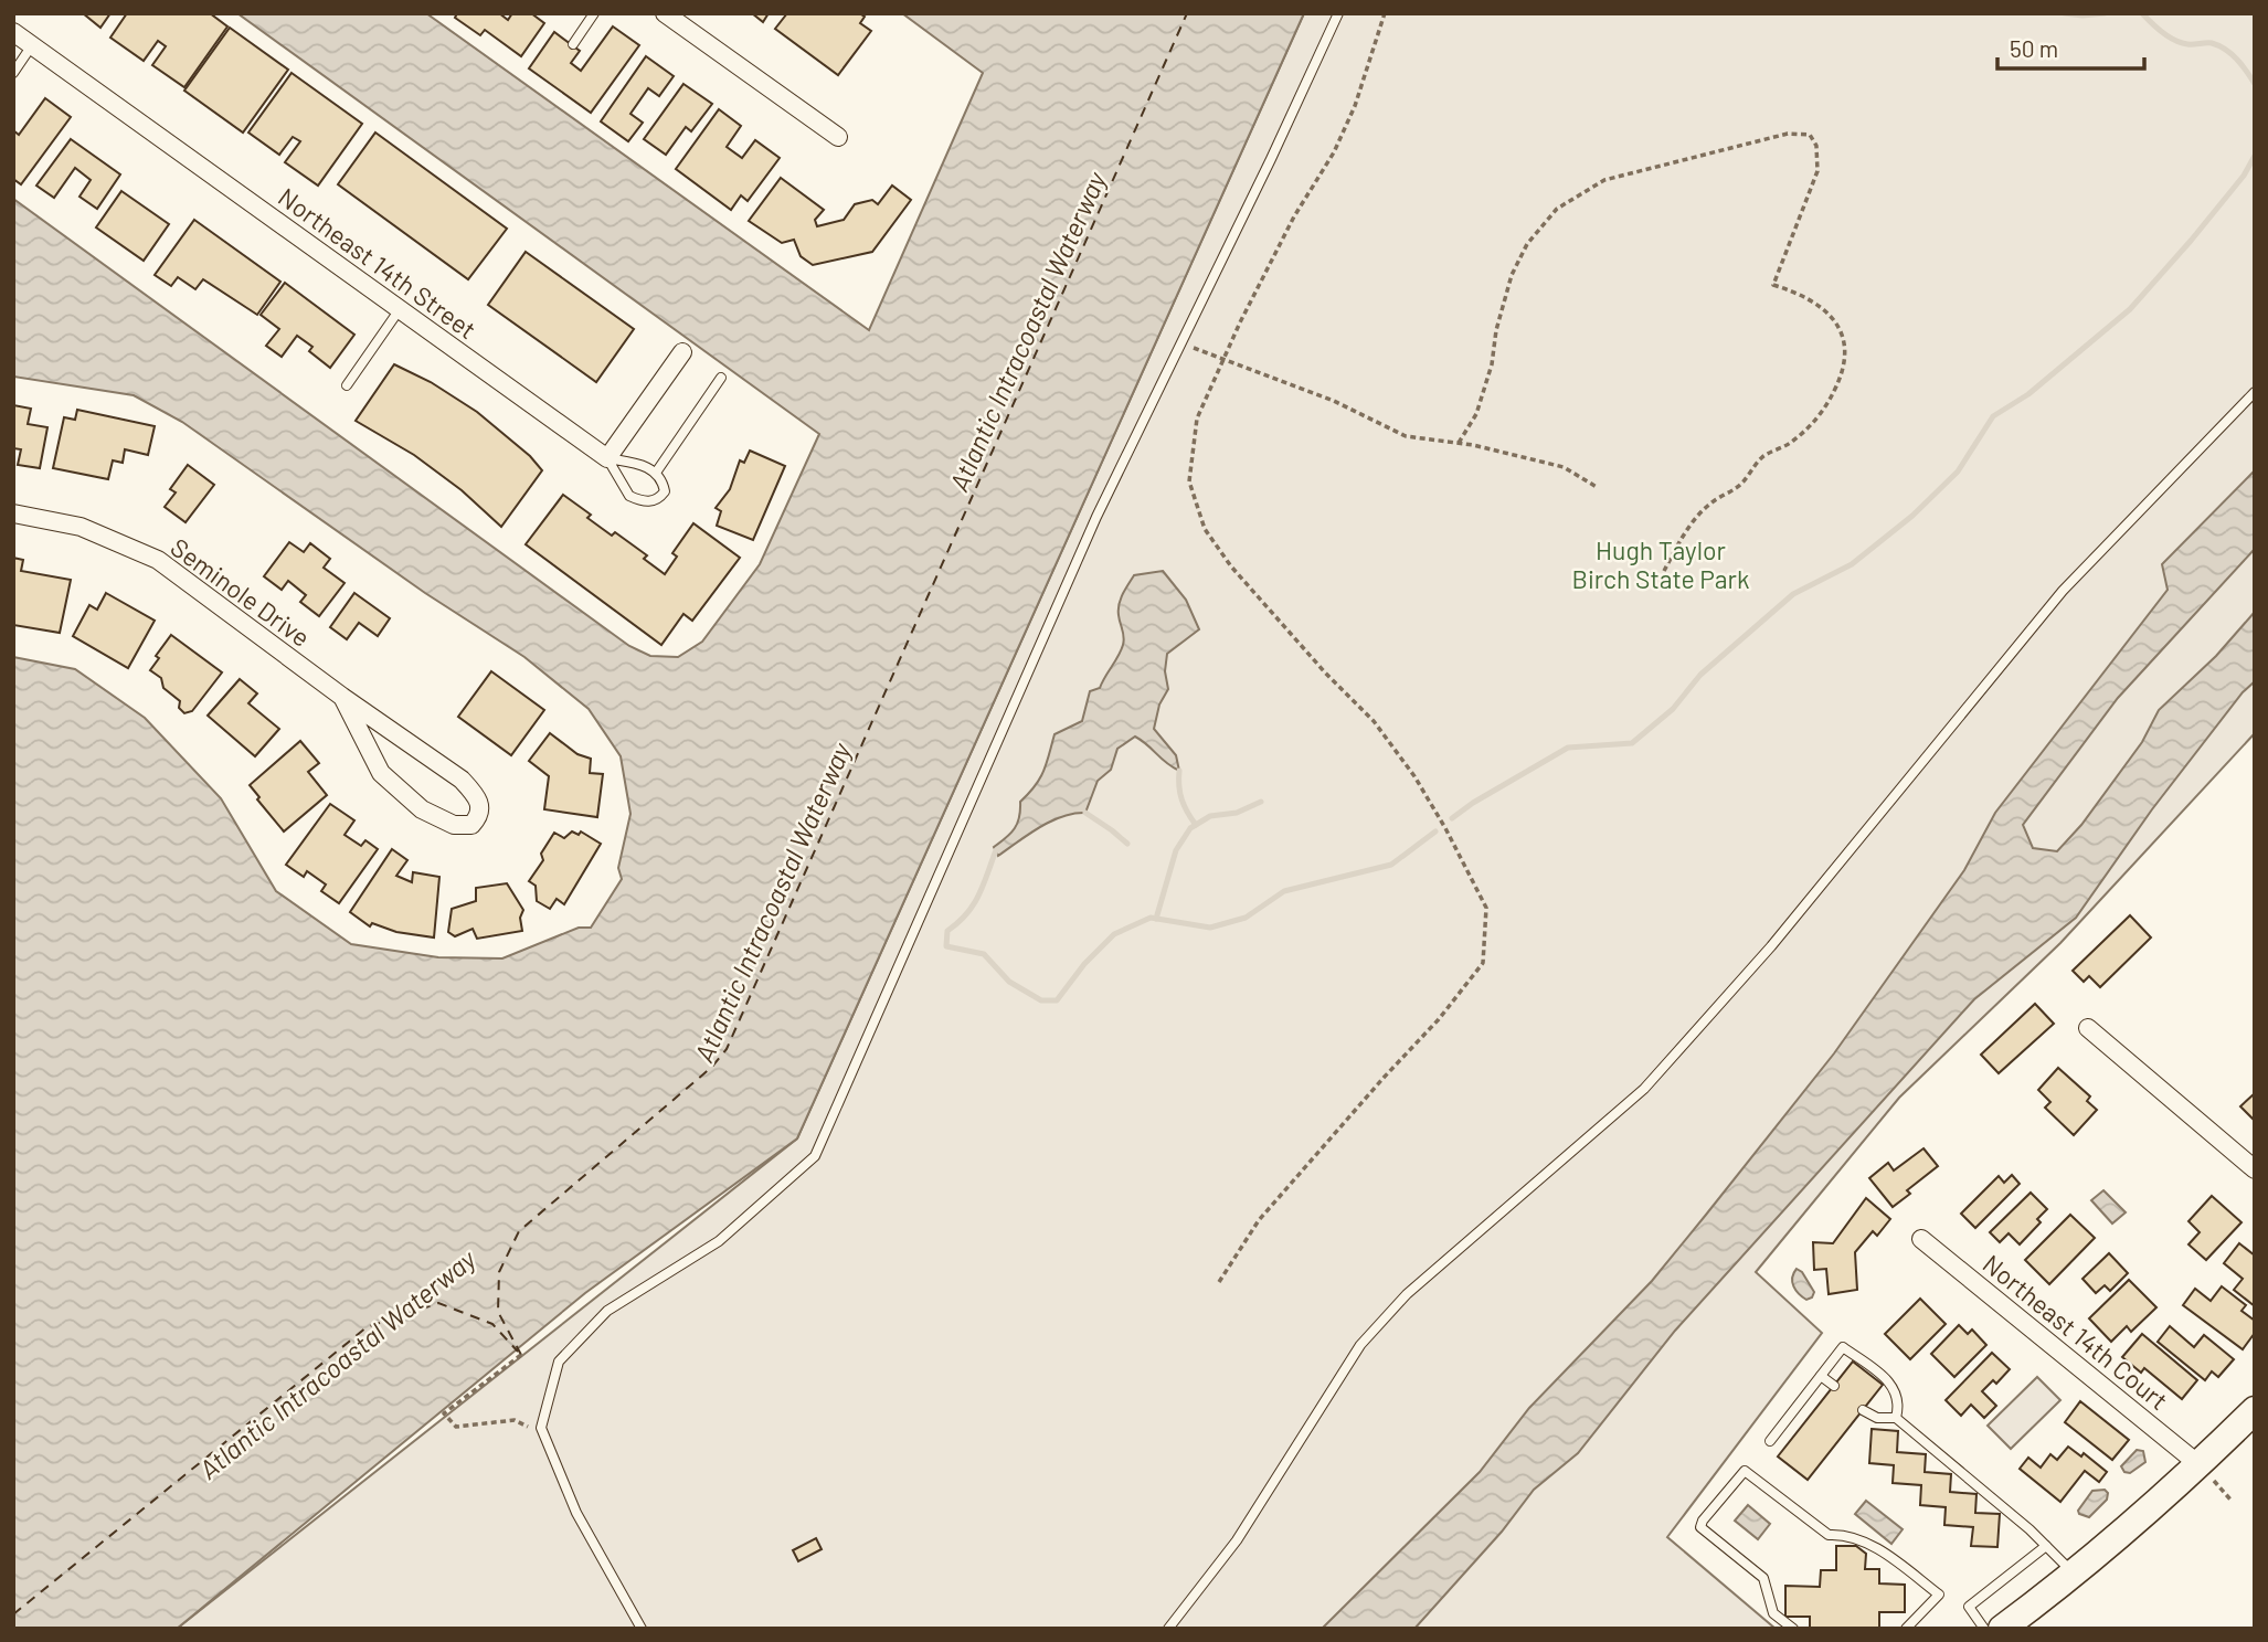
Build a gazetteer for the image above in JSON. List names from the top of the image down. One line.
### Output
{"streets":{"street":["Northeast 14th Street","Seminole Drive","Northeast 14th Court"]},"water":["Atlantic Intracoastal Waterway"],"parks":["Hugh Taylor Birch State Park"],"scale_bar":"50 m"}
